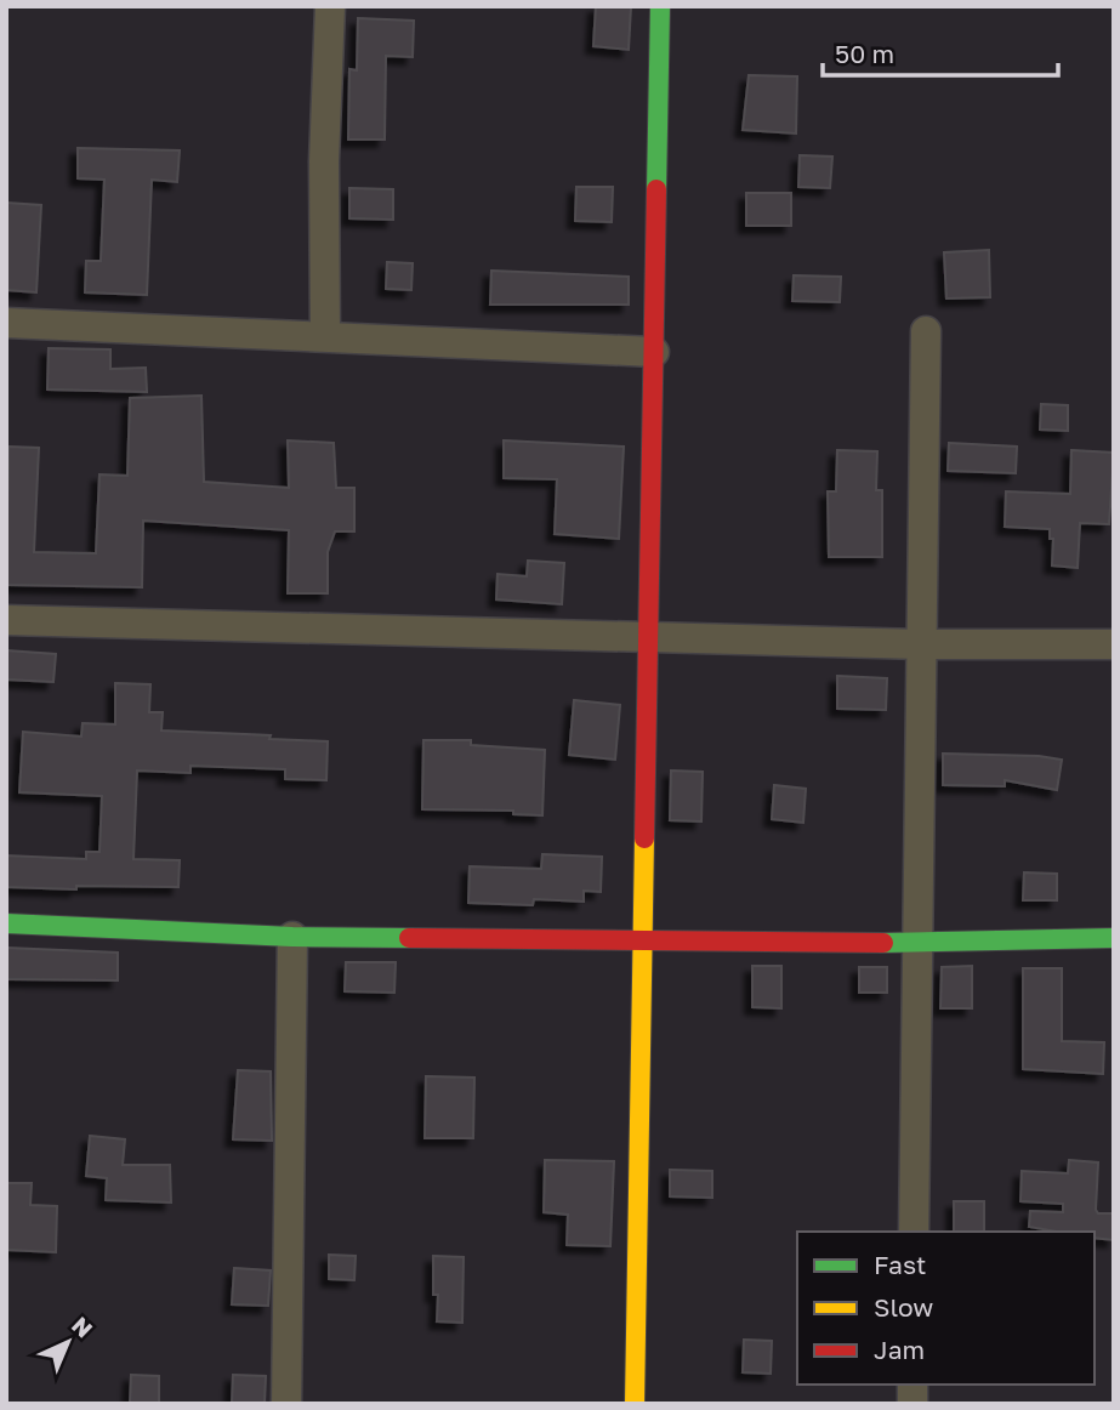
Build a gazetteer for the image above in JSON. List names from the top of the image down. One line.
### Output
{"legend":["Fast","Slow","Jam"],"scale_bar":"50 m","north":"top right"}
